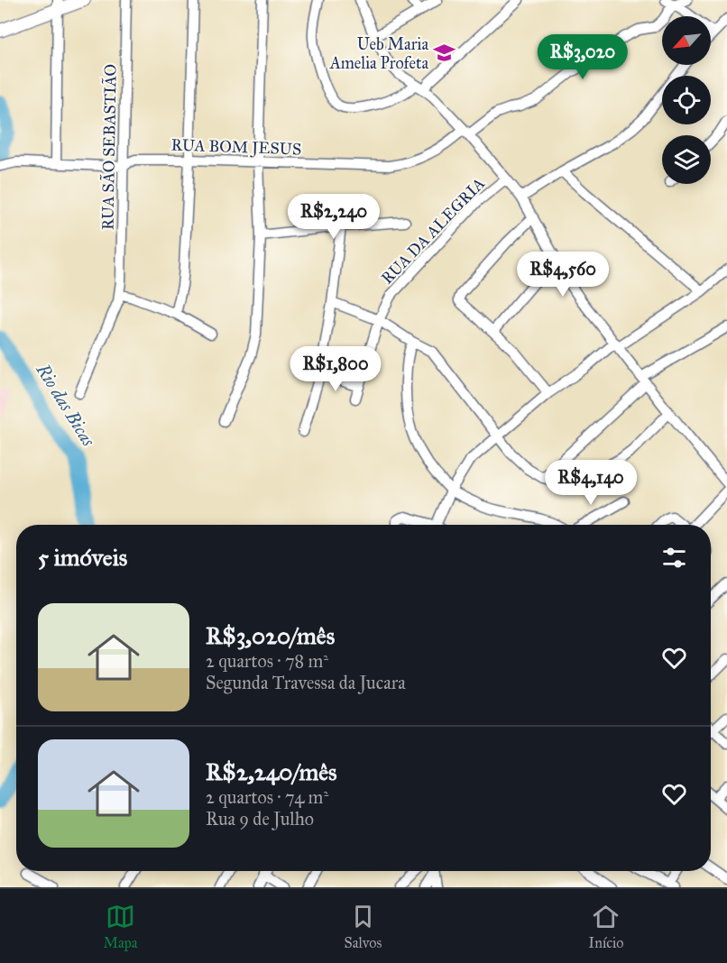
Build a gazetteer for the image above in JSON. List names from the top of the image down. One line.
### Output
{"streets":{"street":["RUA SÃO SEBASTIÃO","RUA BOM JESUS","RUA DA ALEGRIA"]},"crossings":[["RUA SÃO SEBASTIÃO","RUA BOM JESUS"]],"water":["Rio das Bicas"],"places":{"school or university":["Ueb Maria Amelia Profeta"]},"north":"bottom left","page":{"price":["R$3,020","R$2,240","R$4,560","R$1,800","R$4,140"],"heading":"5 imóveis","list":[{"name":"R$3,020/mês","note":"2 quartos · 78 m² · Segunda Travessa da Jucara"},{"name":"R$2,240/mês","note":"2 quartos · 74 m² · Rua 9 de Julho"}],"tabs":["Mapa","Salvos","Início"]}}
